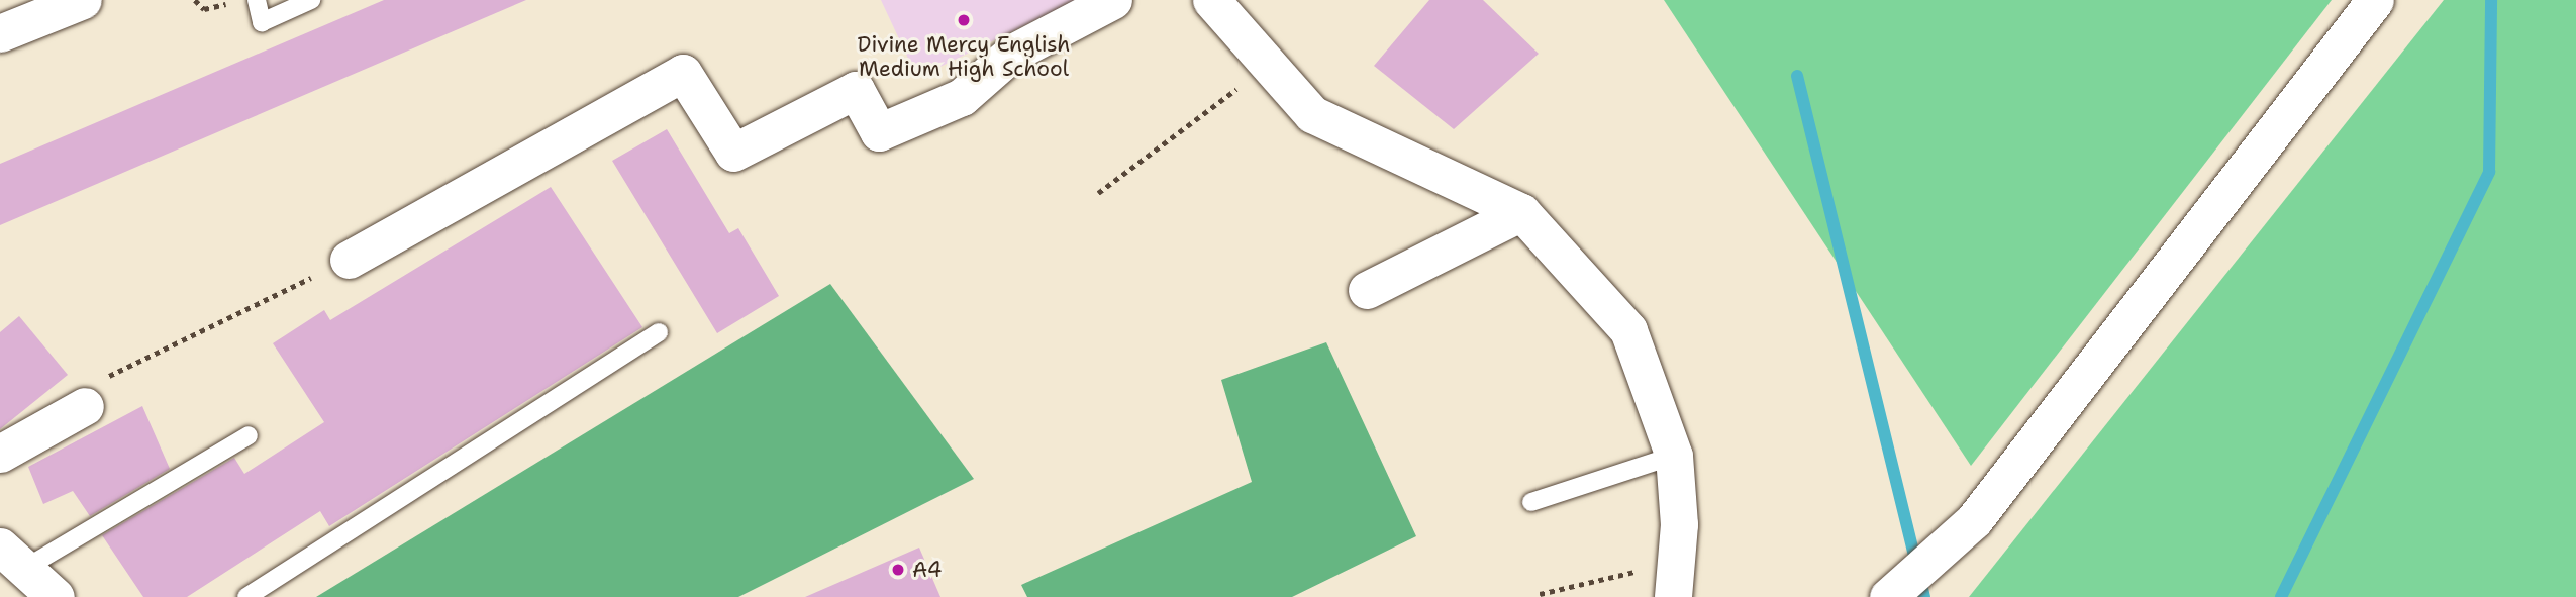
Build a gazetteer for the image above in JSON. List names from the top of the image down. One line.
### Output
{"places":["Divine Mercy English Medium High School","A4"]}
